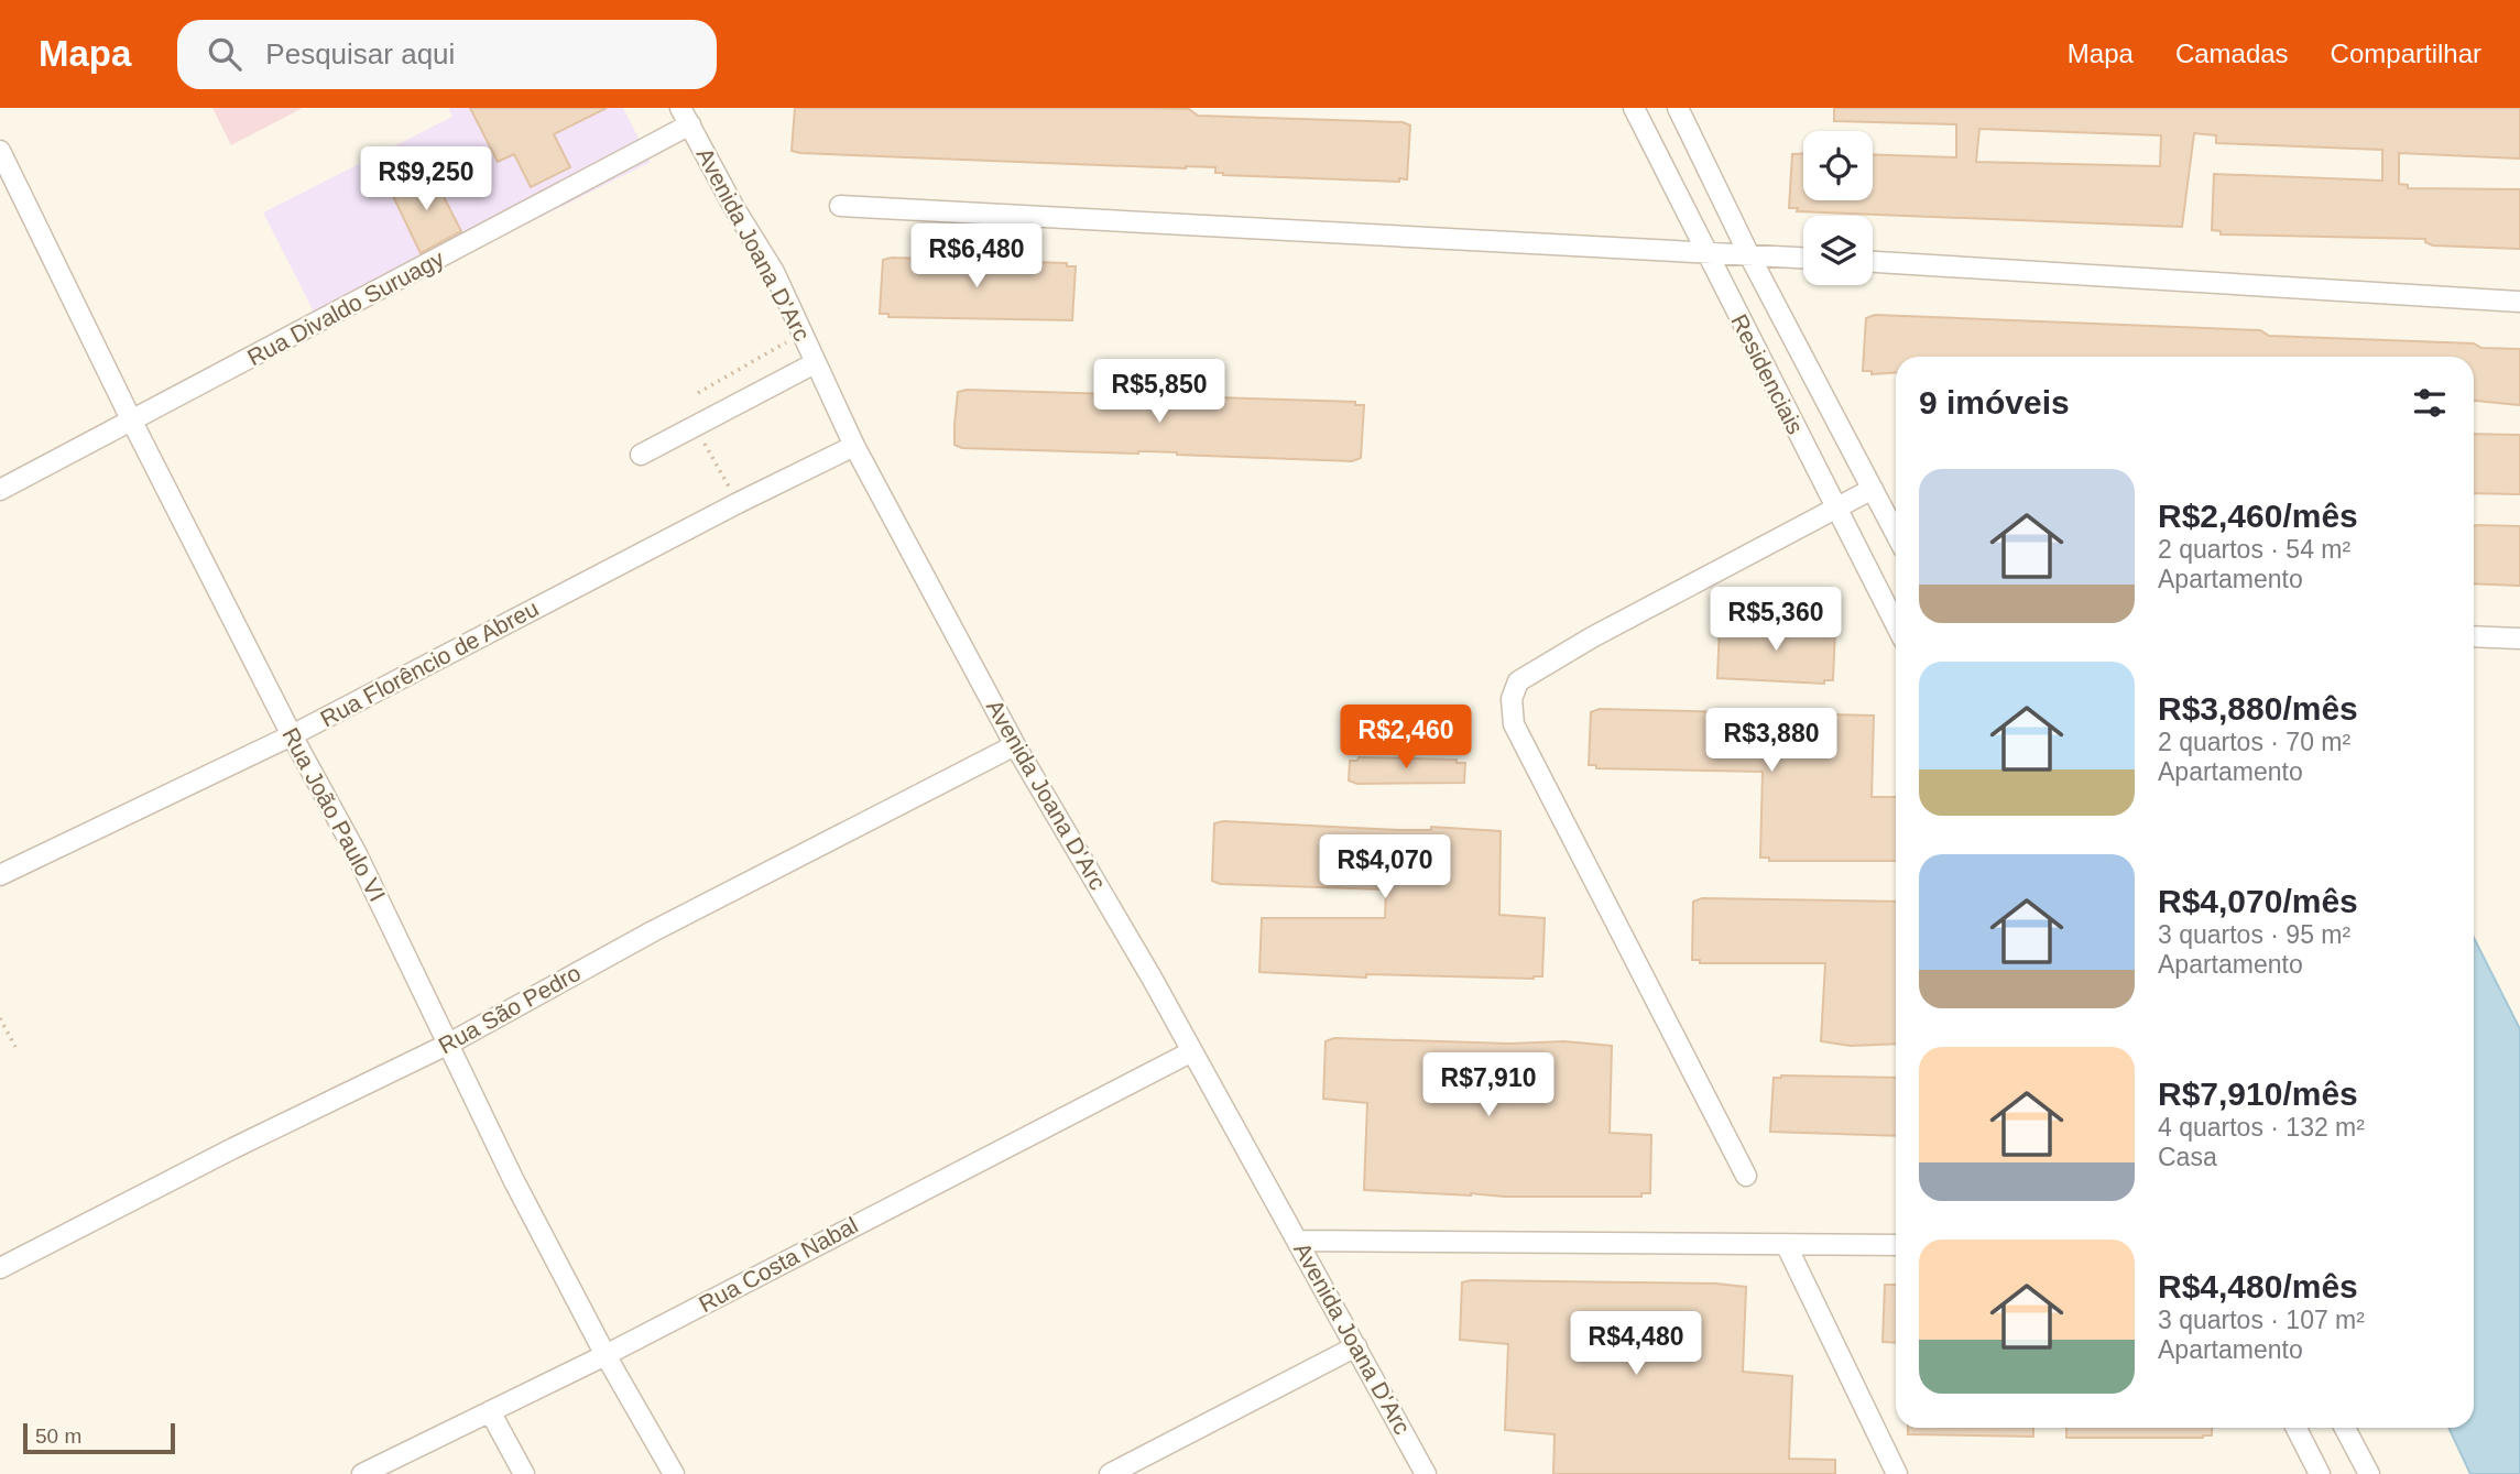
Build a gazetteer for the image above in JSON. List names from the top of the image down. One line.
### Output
{"streets":{"street":["Avenida Joana D'Arc","Rua Divaldo Suruagy","Residenciais","Rua Florêncio de Abreu","Rua João Paulo VI","Rua São Pedro","Rua Costa Nabal"]},"crossings":[["Avenida Joana D'Arc","Rua Divaldo Suruagy"],["Avenida Joana D'Arc","Rua Florêncio de Abreu"],["Avenida Joana D'Arc","Rua São Pedro"],["Avenida Joana D'Arc","Rua Costa Nabal"],["Rua Divaldo Suruagy","Rua João Paulo VI"],["Rua Florêncio de Abreu","Rua João Paulo VI"],["Rua João Paulo VI","Rua São Pedro"],["Rua João Paulo VI","Rua Costa Nabal"]],"scale_bar":"50 m","page":{"header":"Mapa","search":"Pesquisar aqui","nav":["Mapa","Camadas","Compartilhar"],"price":["R$9,250","R$6,480","R$5,850","R$5,360","R$2,460","R$3,880","R$4,070","R$7,910","R$4,480"],"heading":"9 imóveis","list":[{"name":"R$2,460/mês","note":"2 quartos · 54 m² · Apartamento"},{"name":"R$3,880/mês","note":"2 quartos · 70 m² · Apartamento"},{"name":"R$4,070/mês","note":"3 quartos · 95 m² · Apartamento"},{"name":"R$7,910/mês","note":"4 quartos · 132 m² · Casa"},{"name":"R$4,480/mês","note":"3 quartos · 107 m² · Apartamento"}],"scale":"50 m"}}
